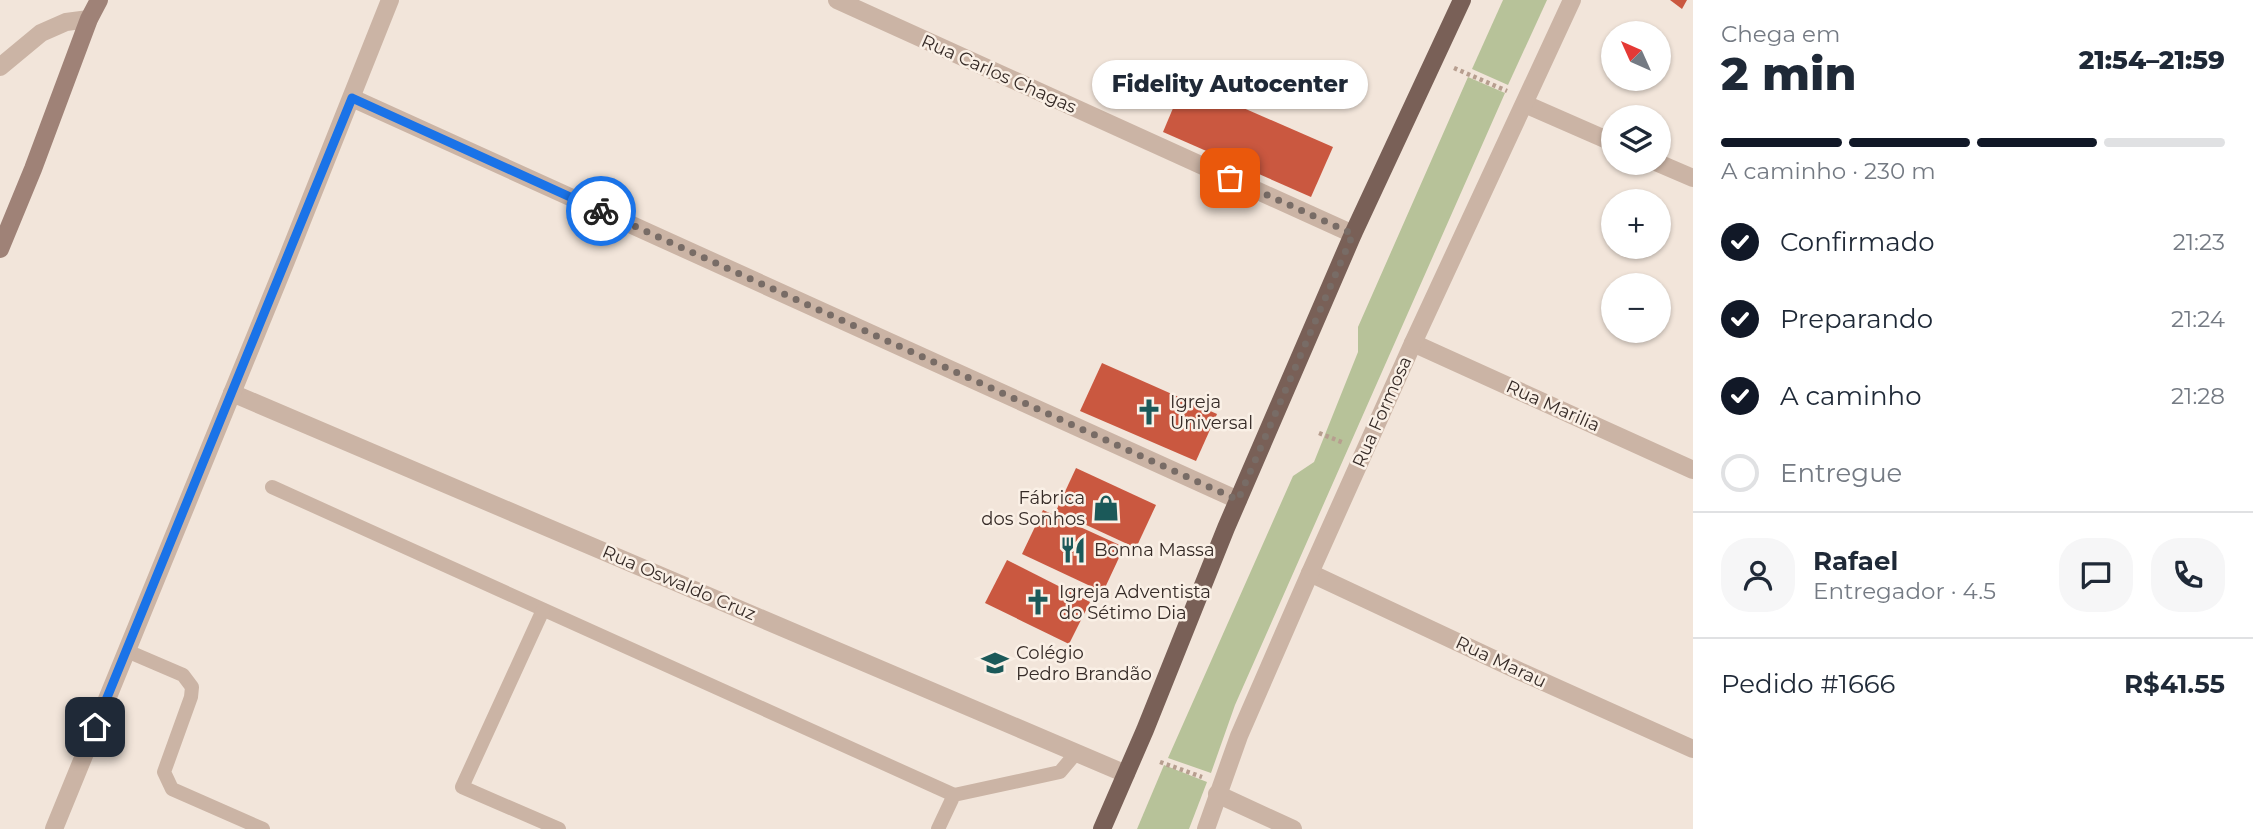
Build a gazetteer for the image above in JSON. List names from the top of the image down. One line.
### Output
{"streets":{"street":["Rua Carlos Chagas","Rua Marilia","Rua Formosa","Rua Oswaldo Cruz","Rua Marau"]},"crossings":[["Rua Marilia","Rua Formosa"],["Rua Formosa","Rua Marau"]],"places":{"other":["Fidelity Autocenter"],"church":["Igreja Universal","Igreja Adventista do Sétimo Dia"],"shop":["Fábrica dos Sonhos"],"restaurant":["Bonna Massa"],"school or university":["Colégio Pedro Brandão"]},"north":"top left","page":{"heading":["2 min","Chega em","21:54–21:59"],"panel":["Rafael","Entregador · 4.5","Pedido #1666","R$41.55"],"map_buttons":["+","−"],"bubble":"Fidelity Autocenter","bar":"A caminho · 230 m","list":[["Confirmado","21:23"],["Preparando","21:24"],["A caminho","21:28"],"Entregue"]}}
